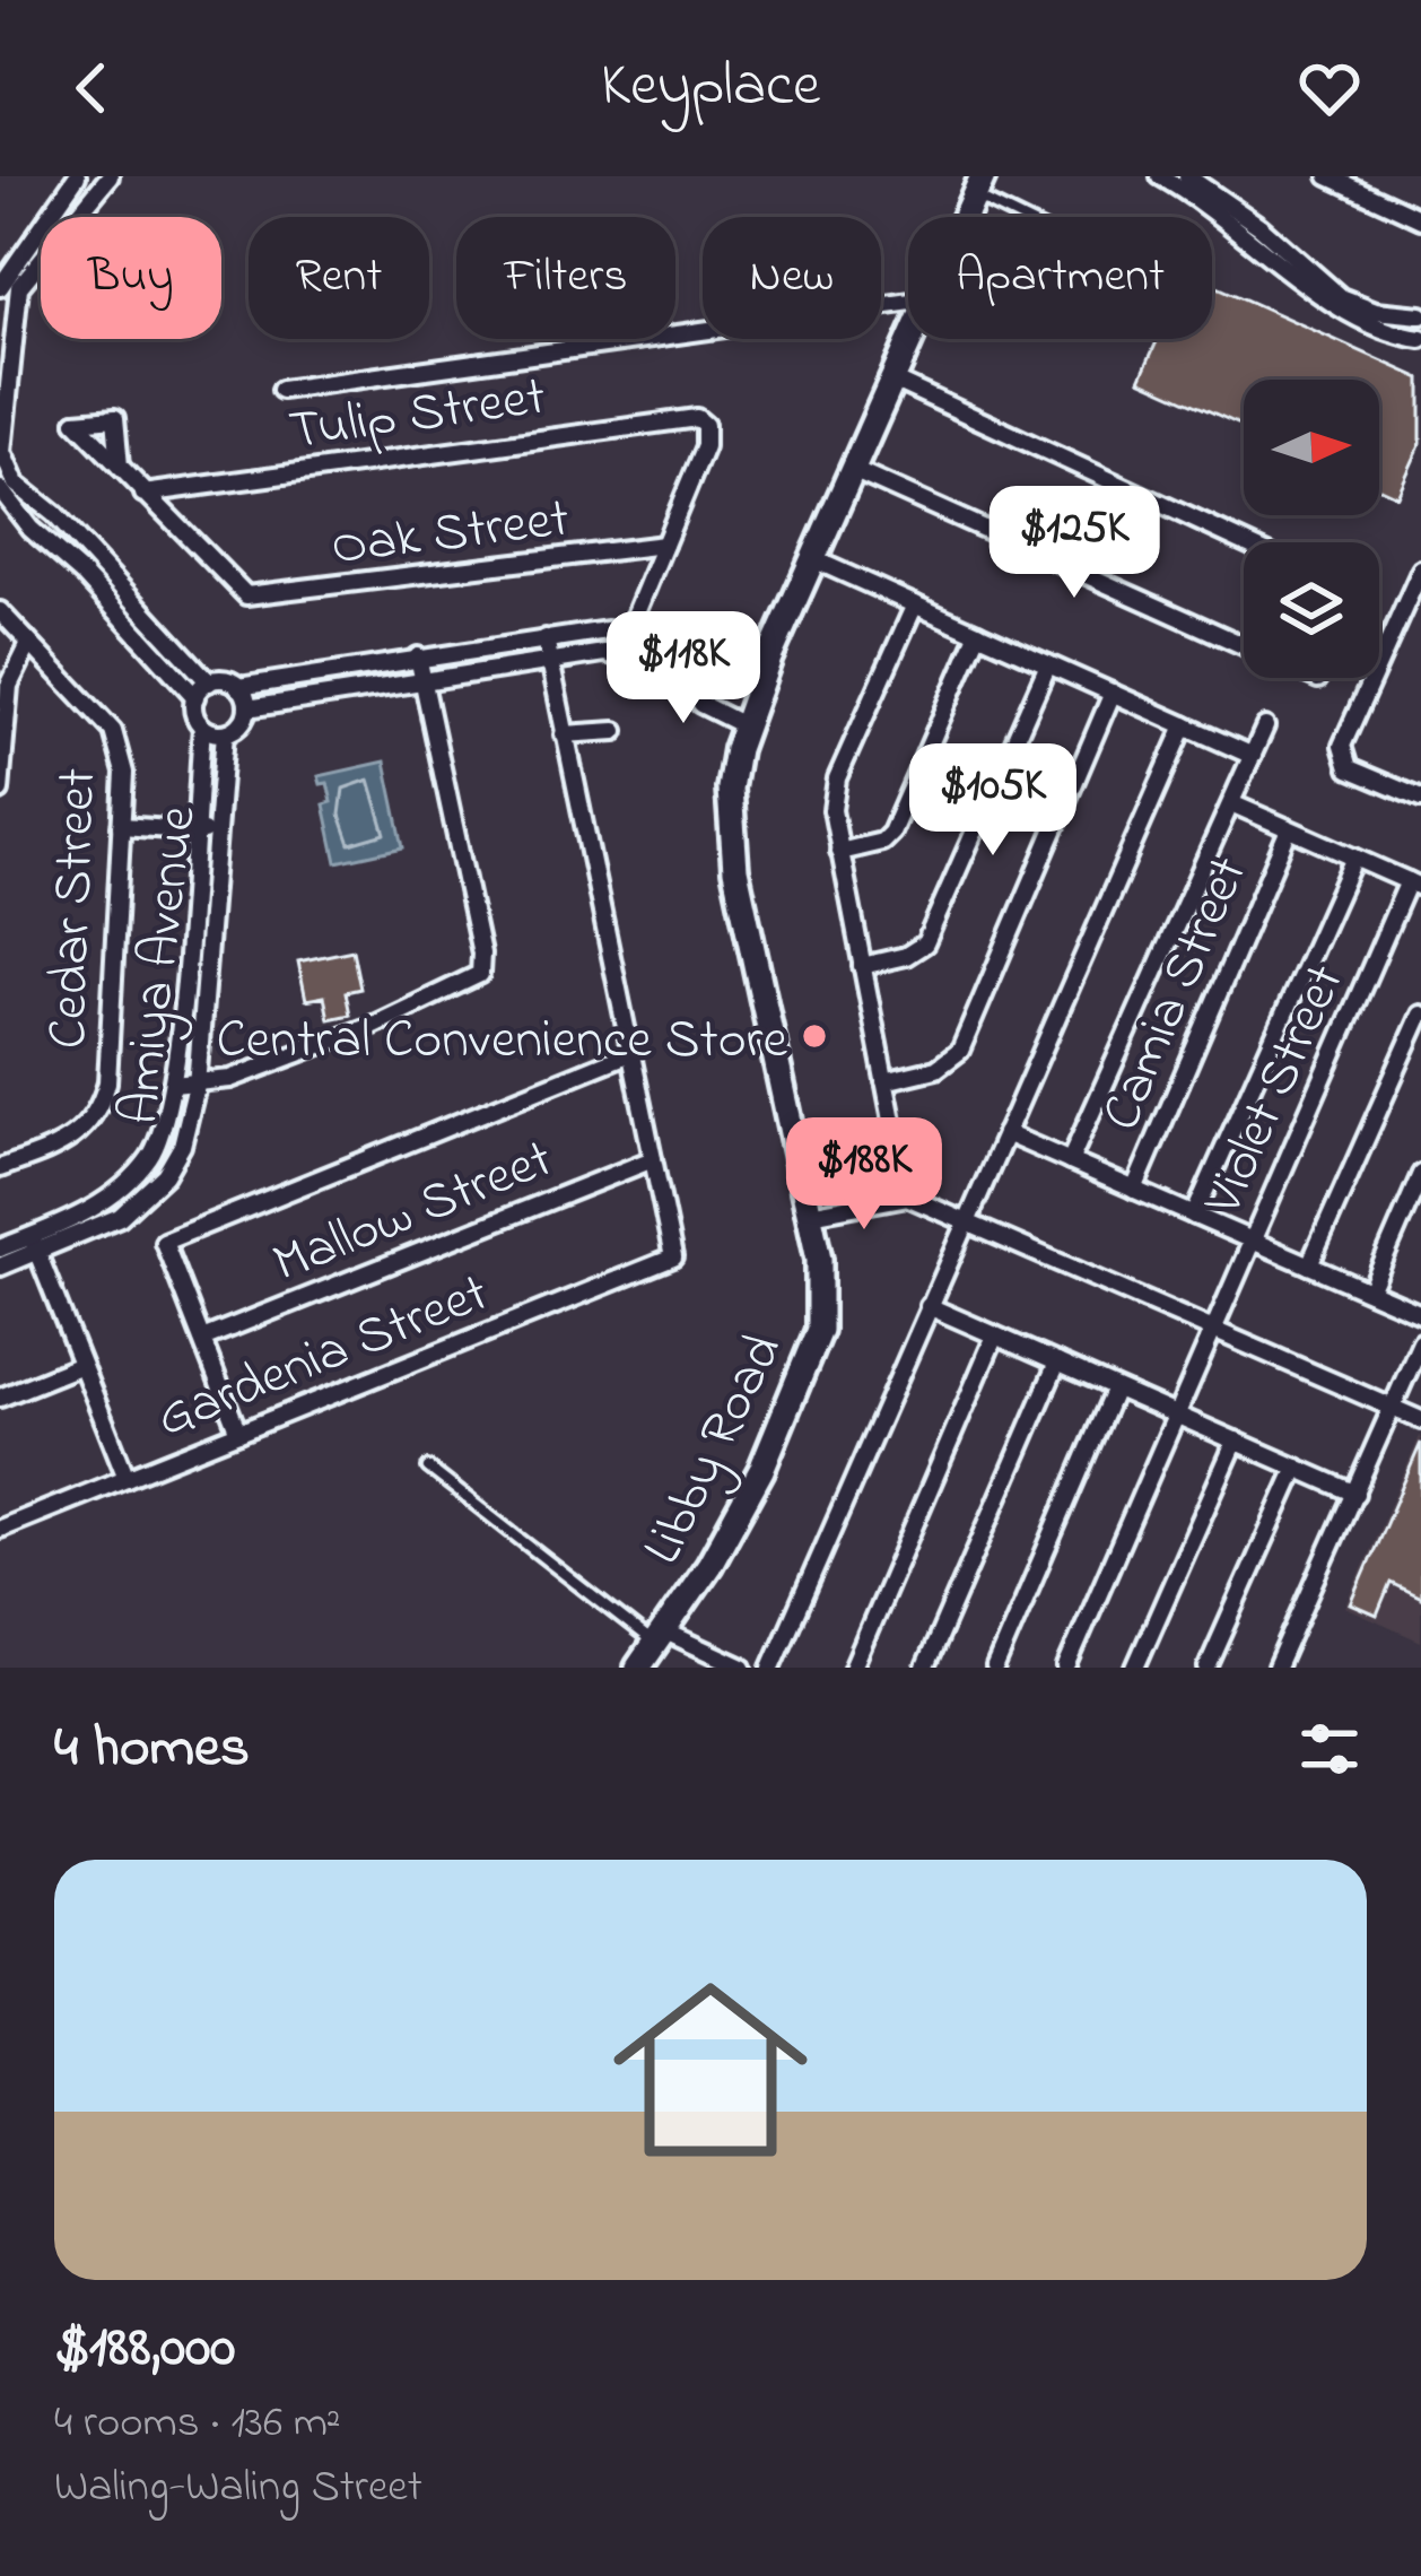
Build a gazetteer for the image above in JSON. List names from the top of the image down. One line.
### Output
{"streets":{"main road":["Libby Road"],"street":["Tulip Street","Oak Street","Cedar Street","Amiya Avenue","Camia Street","Violet Street","Mallow Street","Gardenia Street"]},"crossings":[["Tulip Street","Oak Street"],["Mallow Street","Gardenia Street"]],"places":["Central Convenience Store"],"north":"right","page":{"header":"Keyplace","chip":["Buy","Rent","Filters","New","Apartment"],"price":["$125K","$118K","$105K","$188K"],"heading":"4 homes","list":[{"name":"$188,000","note":"4 rooms · 136 m² · Waling-Waling Street"}]}}
